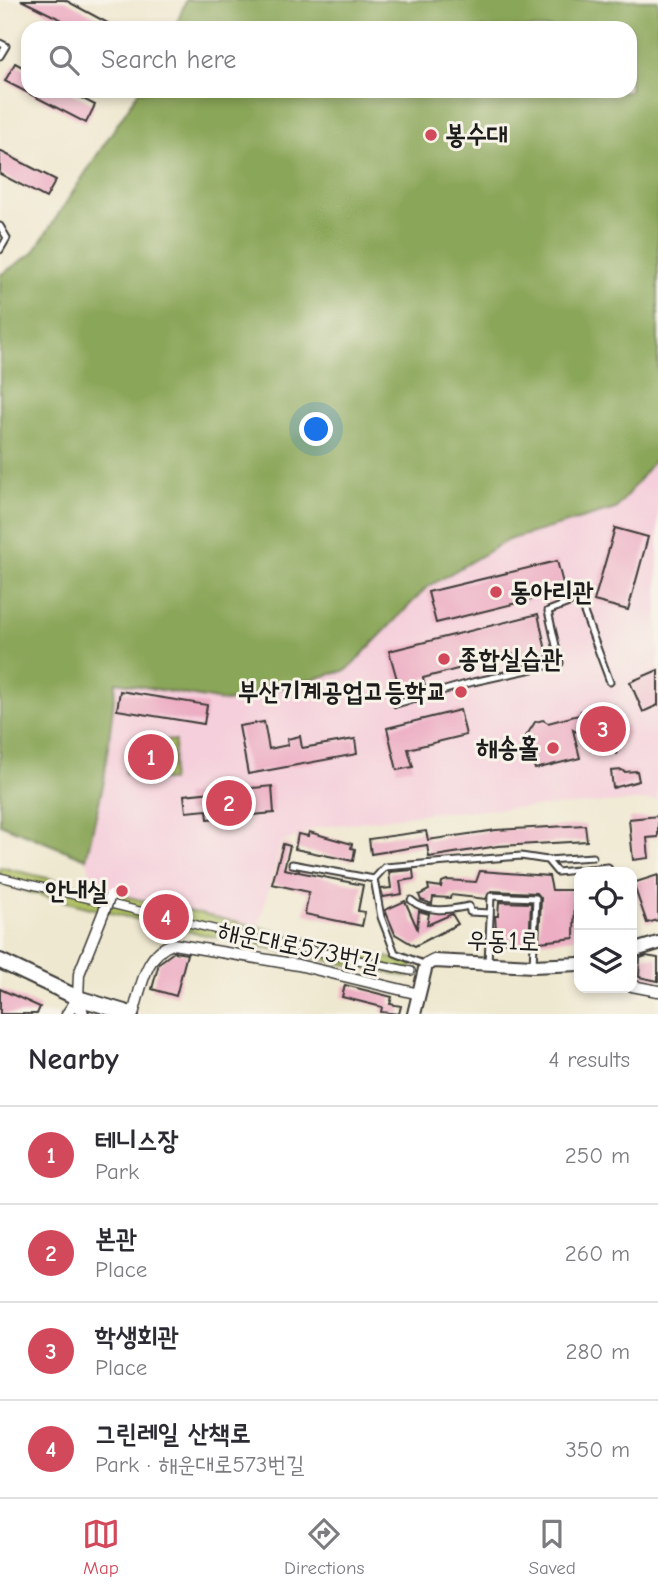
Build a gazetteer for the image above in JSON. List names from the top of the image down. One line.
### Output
{"streets":{"street":["우동1로","해운대로573번길"]},"places":["봉수대","동아리관","종합실습관","부산기계공업고등학교","해송홀","안내실"],"page":{"search":"Search here","pins":["3","1","2","4"],"heading":["Nearby","4 results"],"list":[{"mark":"1","name":"테니스장","note":"Park","value":"250 m"},{"mark":"2","name":"본관","note":"Place","value":"260 m"},{"mark":"3","name":"학생회관","note":"Place","value":"280 m"},{"mark":"4","name":"그린레일 산책로","note":"Park · 해운대로573번길","value":"350 m"}],"nav":["Map","Directions","Saved"]}}
